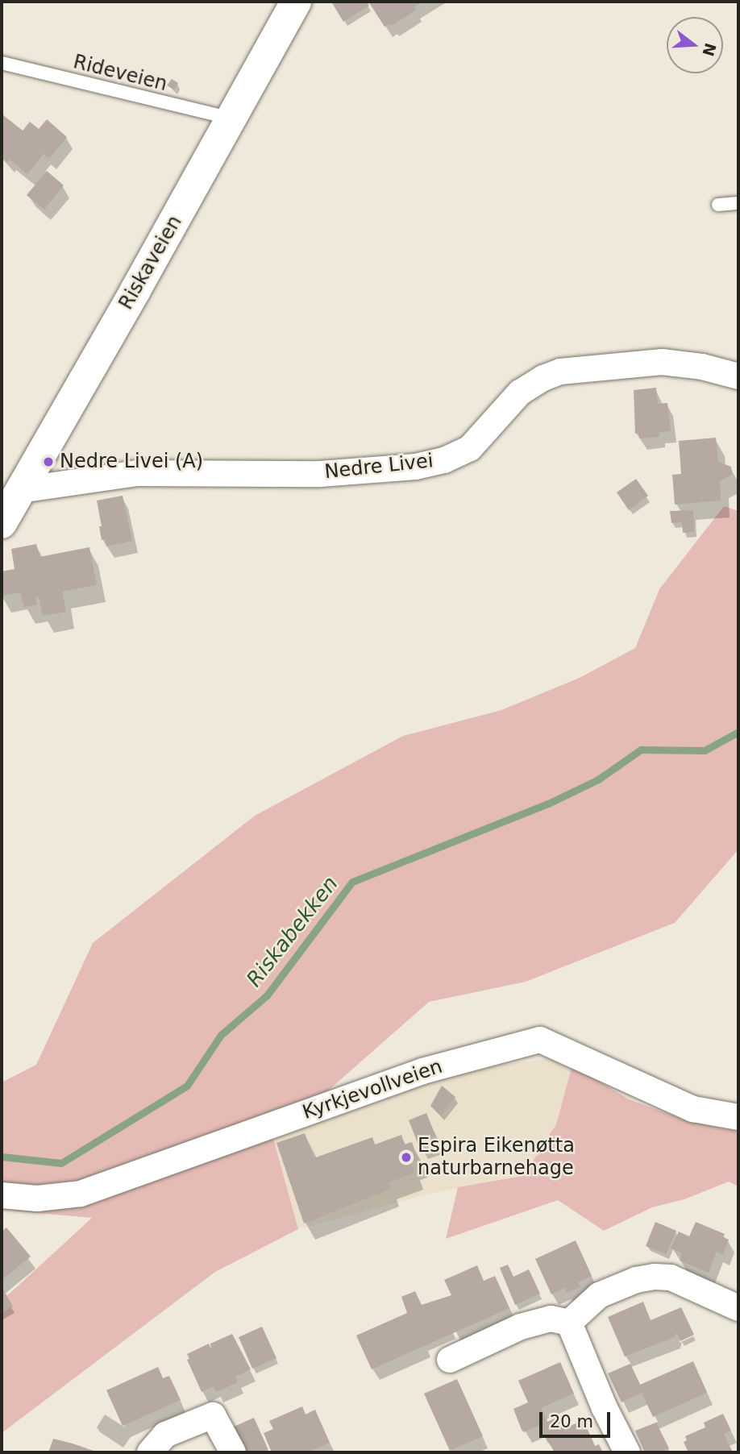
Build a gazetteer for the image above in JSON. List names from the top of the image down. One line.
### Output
{"streets":{"main road":["Riskaveien"],"street":["Nedre Livei","Kyrkjevollveien"],"lane":["Rideveien"]},"crossings":[["Rideveien","Riskaveien"],["Riskaveien","Nedre Livei"]],"water":["Riskabekken"],"places":["Nedre Livei (A)","Espira Eikenøtta naturbarnehage"],"scale_bar":"20 m","north":"right"}
